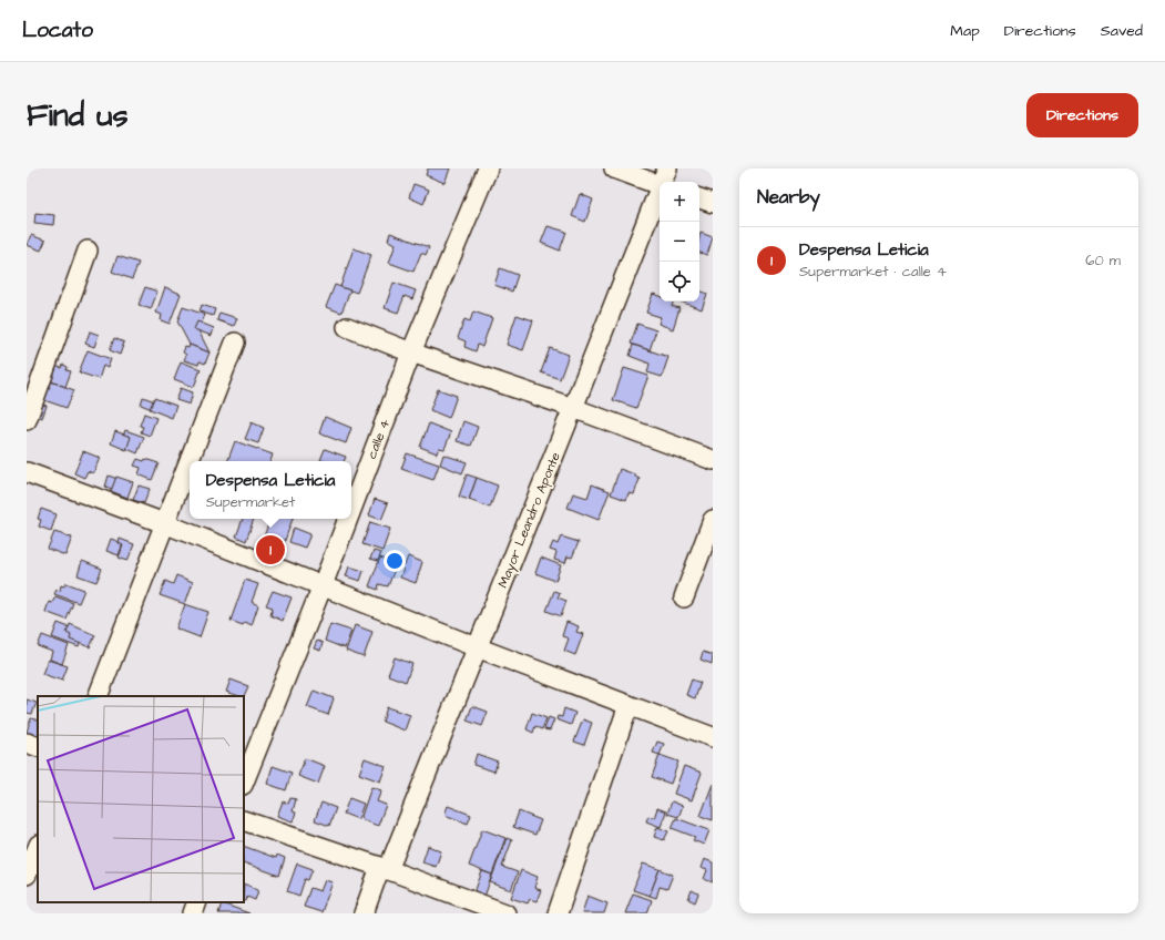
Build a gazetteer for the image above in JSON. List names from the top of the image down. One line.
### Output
{"streets":{"street":["calle 4","Mayor Leandro Aponte"]},"page":{"header":"Locato","nav":["Map","Directions","Saved"],"buttons":"Directions","title":"Find us","heading":"Nearby","map_buttons":["+","−"],"list":[{"mark":"1","name":"Despensa Leticia","note":"Supermarket · calle 4","value":"60 m"}],"popup":["Despensa Leticia","Supermarket"],"pins":"1"}}
